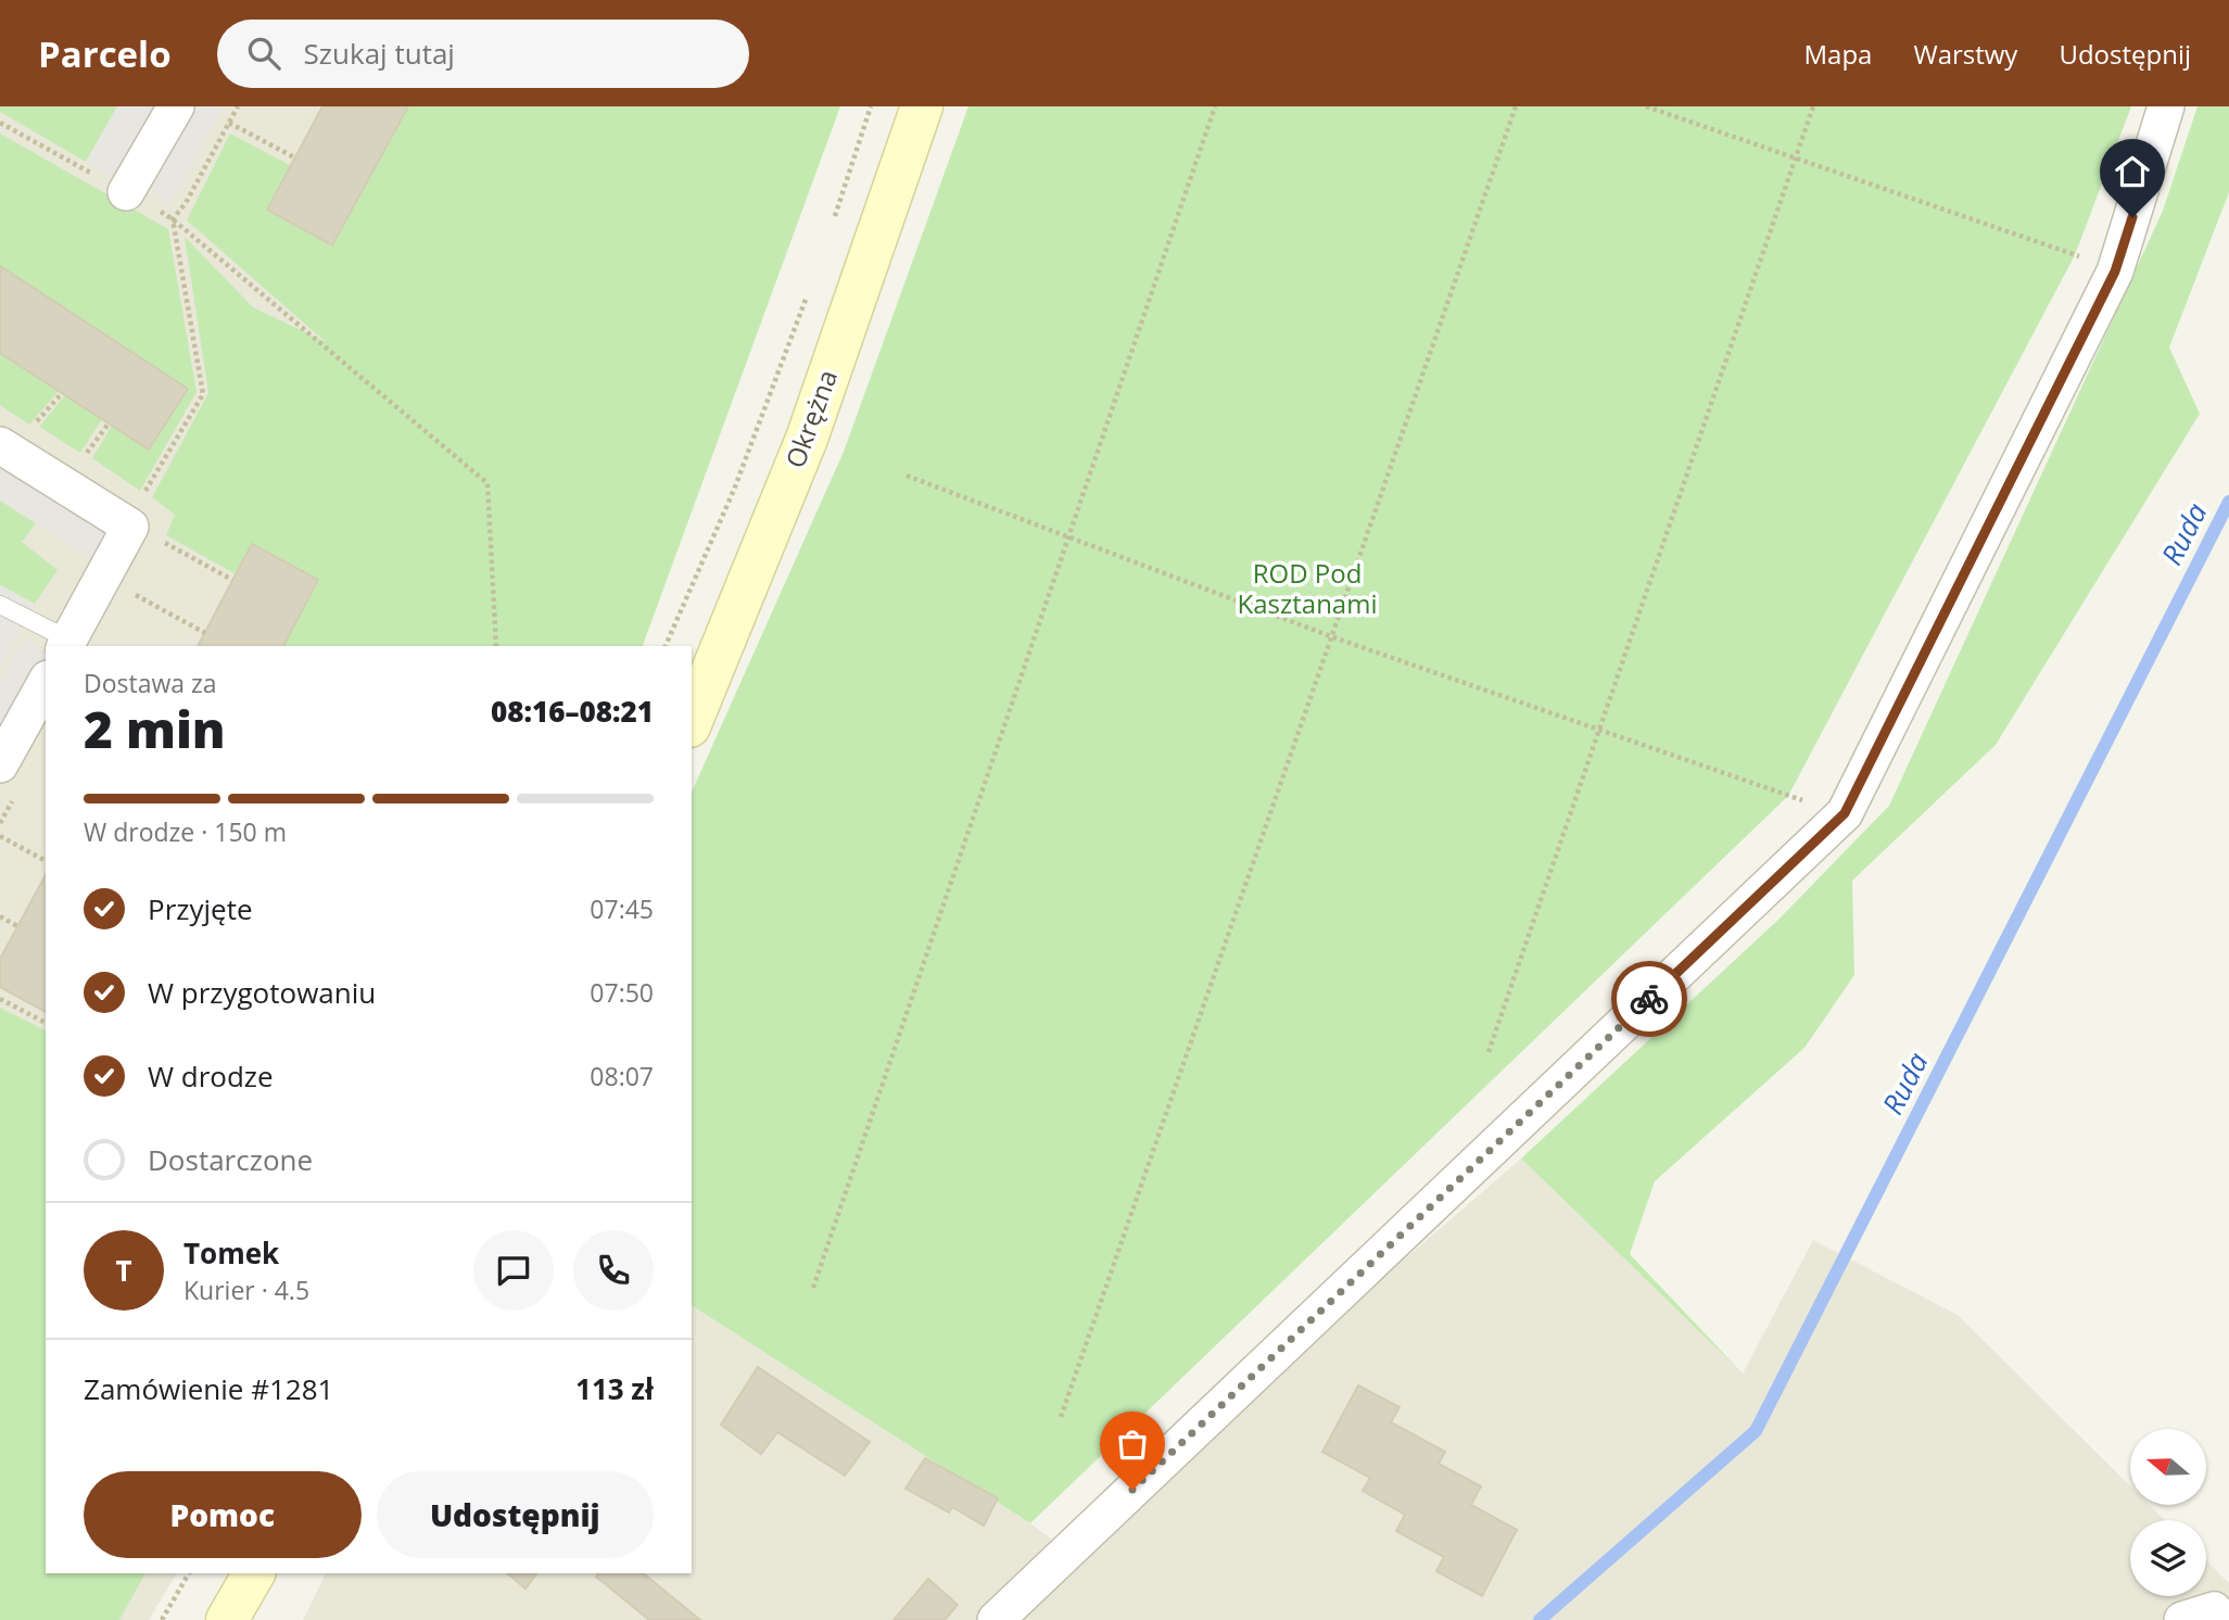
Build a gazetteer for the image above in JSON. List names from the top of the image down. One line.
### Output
{"streets":{"street":["Okrężna"]},"water":["Ruda"],"parks":["ROD Pod Kasztanami"],"north":"left","page":{"header":"Parcelo","search":"Szukaj tutaj","nav":["Mapa","Warstwy","Udostępnij"],"heading":["2 min","Dostawa za","08:16–08:21"],"panel":["Tomek","Kurier · 4.5","Zamówienie #1281","113 zł"],"bar":"W drodze · 150 m","list":[["Przyjęte","07:45"],["W przygotowaniu","07:50"],["W drodze","08:07"],"Dostarczone"],"round":"T","buttons":["Pomoc","Udostępnij"]}}
